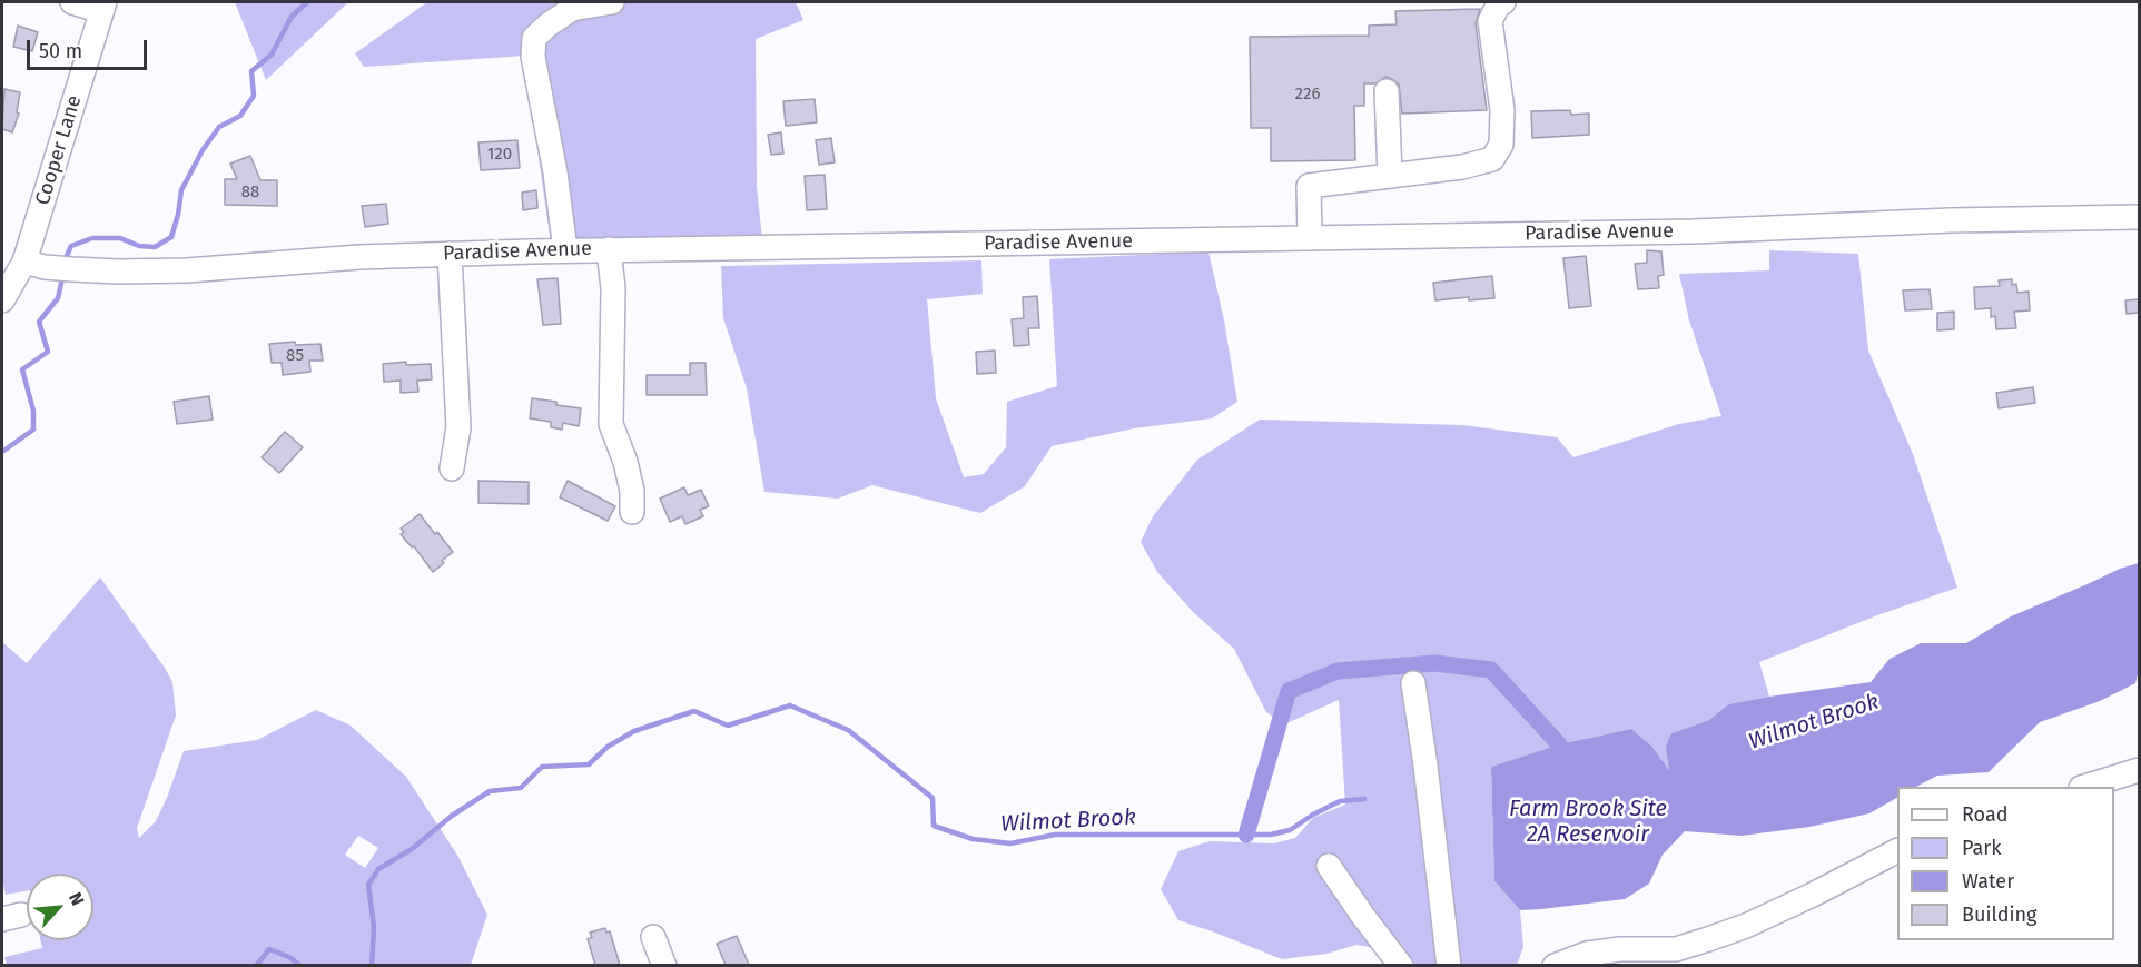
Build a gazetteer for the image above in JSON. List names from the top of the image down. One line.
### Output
{"streets":{"street":["Cooper Lane","Paradise Avenue"]},"crossings":[["Cooper Lane","Paradise Avenue"]],"water":["Wilmot Brook","Farm Brook Site 2A Reservoir"],"house_numbers":["226","120","88","85"],"legend":["Road","Park","Water","Building"],"scale_bar":"50 m","north":"top right"}
